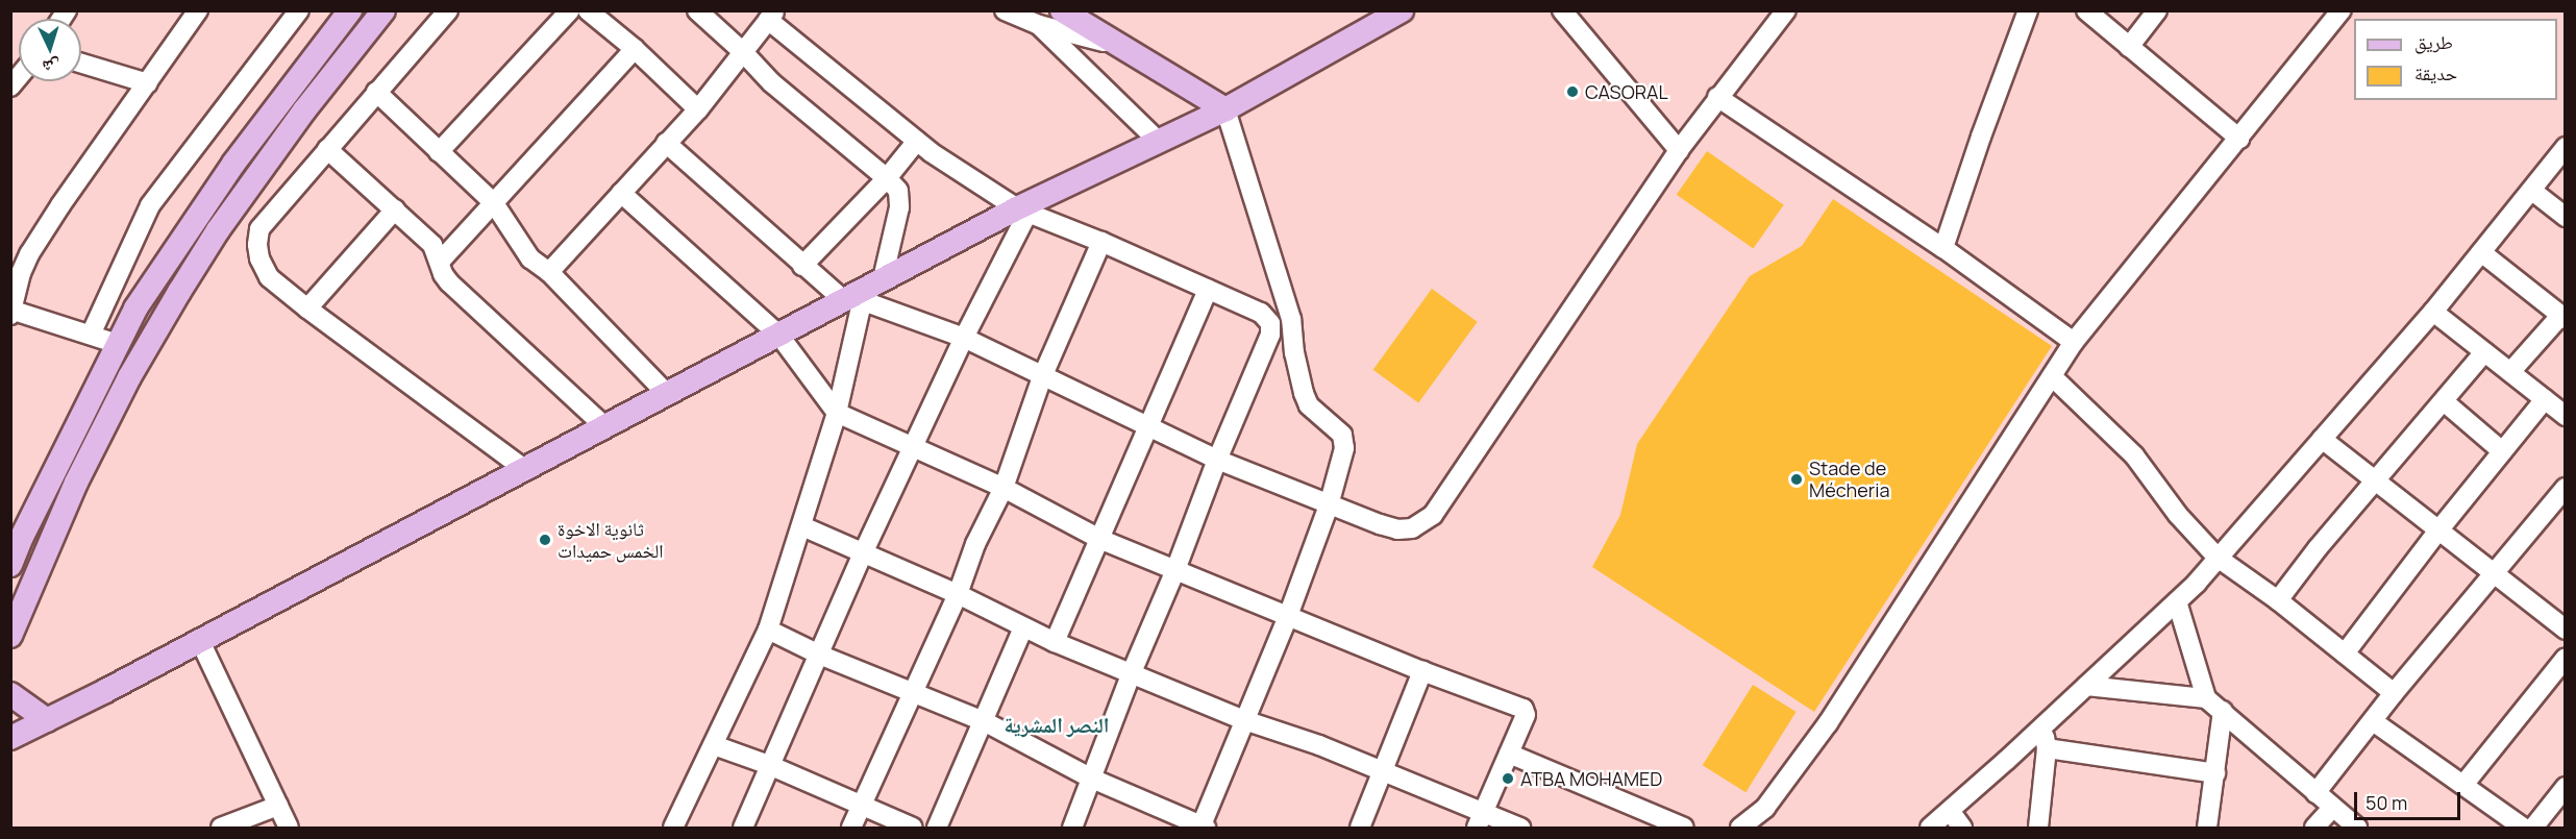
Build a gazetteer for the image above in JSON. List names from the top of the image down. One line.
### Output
{"districts":["النصر المشرية"],"places":["CASORAL","Stade de Mécheria","ثانوية الاخوة الخمس حميدات","ATBA MOHAMED"],"legend":["طريق","حديقة"],"scale_bar":"50 m","north":"bottom"}
